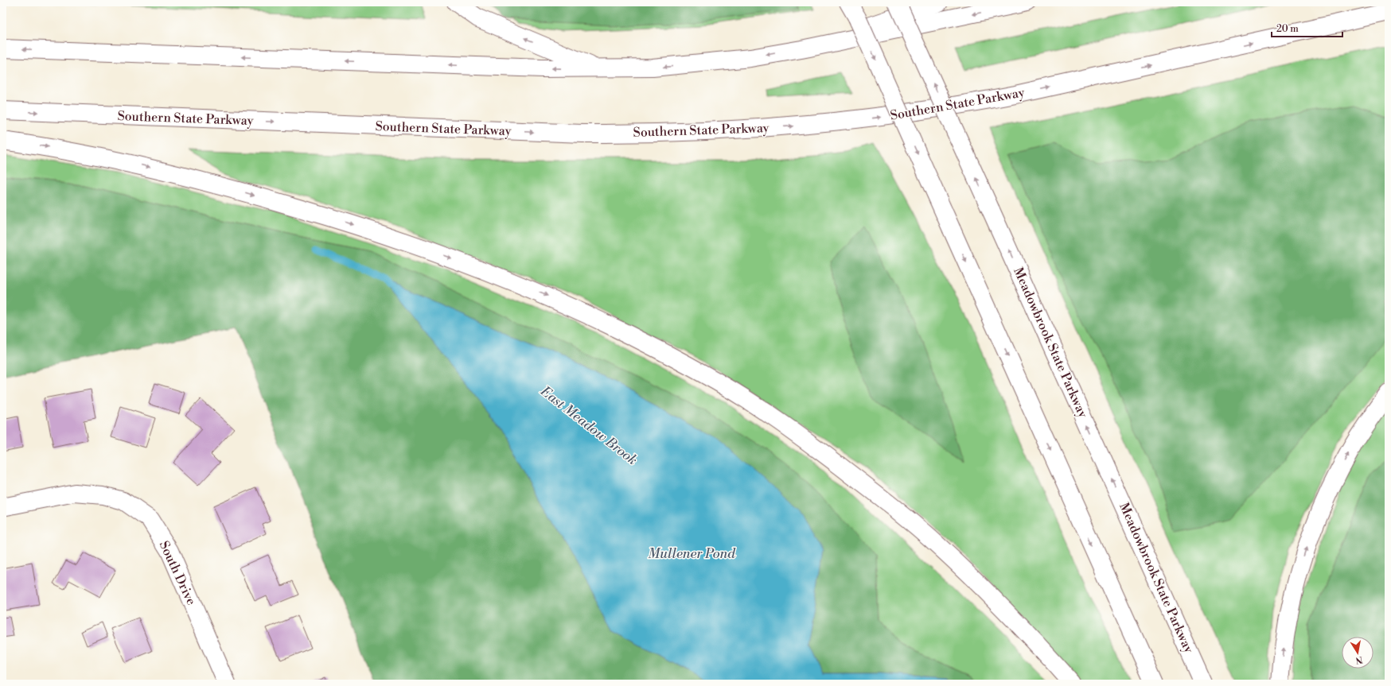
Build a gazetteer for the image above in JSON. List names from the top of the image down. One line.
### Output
{"streets":{"main road":["Southern State Parkway","Meadowbrook State Parkway","South Drive"]},"water":["East Meadow Brook","Mullener Pond"],"scale_bar":"20 m","north":"bottom"}
